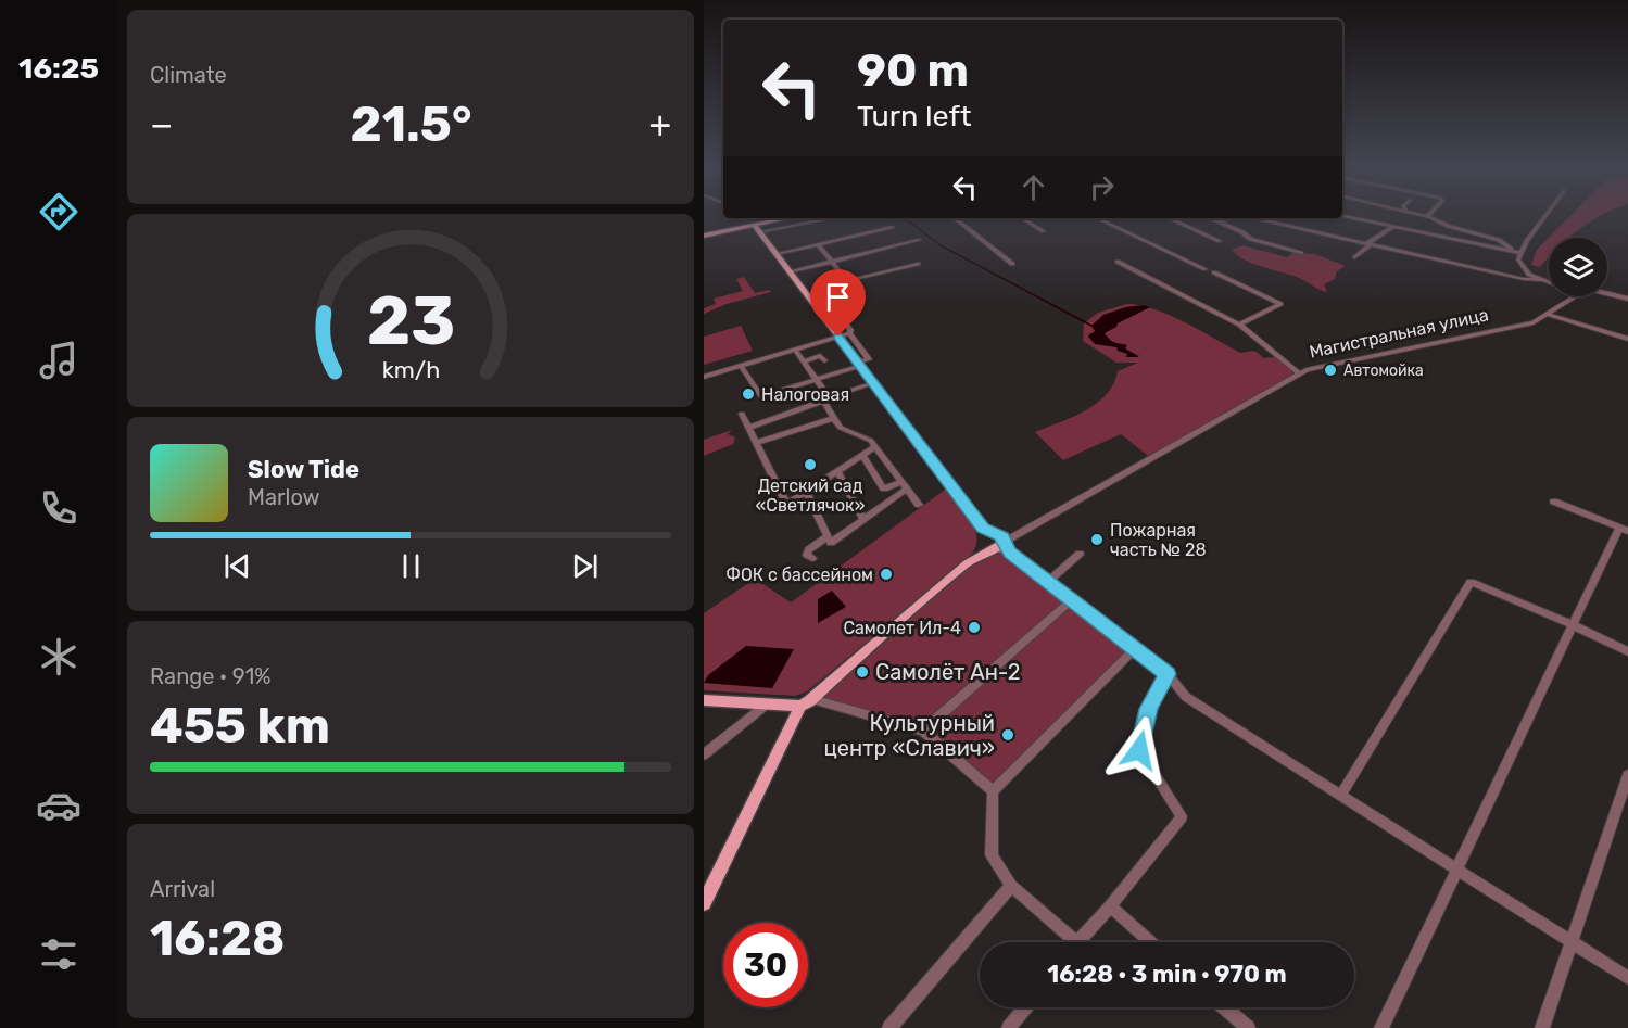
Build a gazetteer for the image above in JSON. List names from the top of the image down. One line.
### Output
{"streets":{"main road":["Магистральная улица"]},"places":["Автомойка","Налоговая","Детский сад «Светлячок»","Пожарная часть № 28","ФОК с бассейном","Самолет Ил-4","Самолёт Ан-2","Культурный центр «Славич»"],"page":{"tabs":"16:25","tile":["Climate",["Range · 91%","455 km"],["Arrival","16:28"]],"turn":["90 m","Turn left"],"heat":["−","21.5°","+"],"song":["Slow Tide","Marlow"],"limit":"30","trip":"16:28 · 3 min · 970 m","gauge":["23","km/h"]}}
